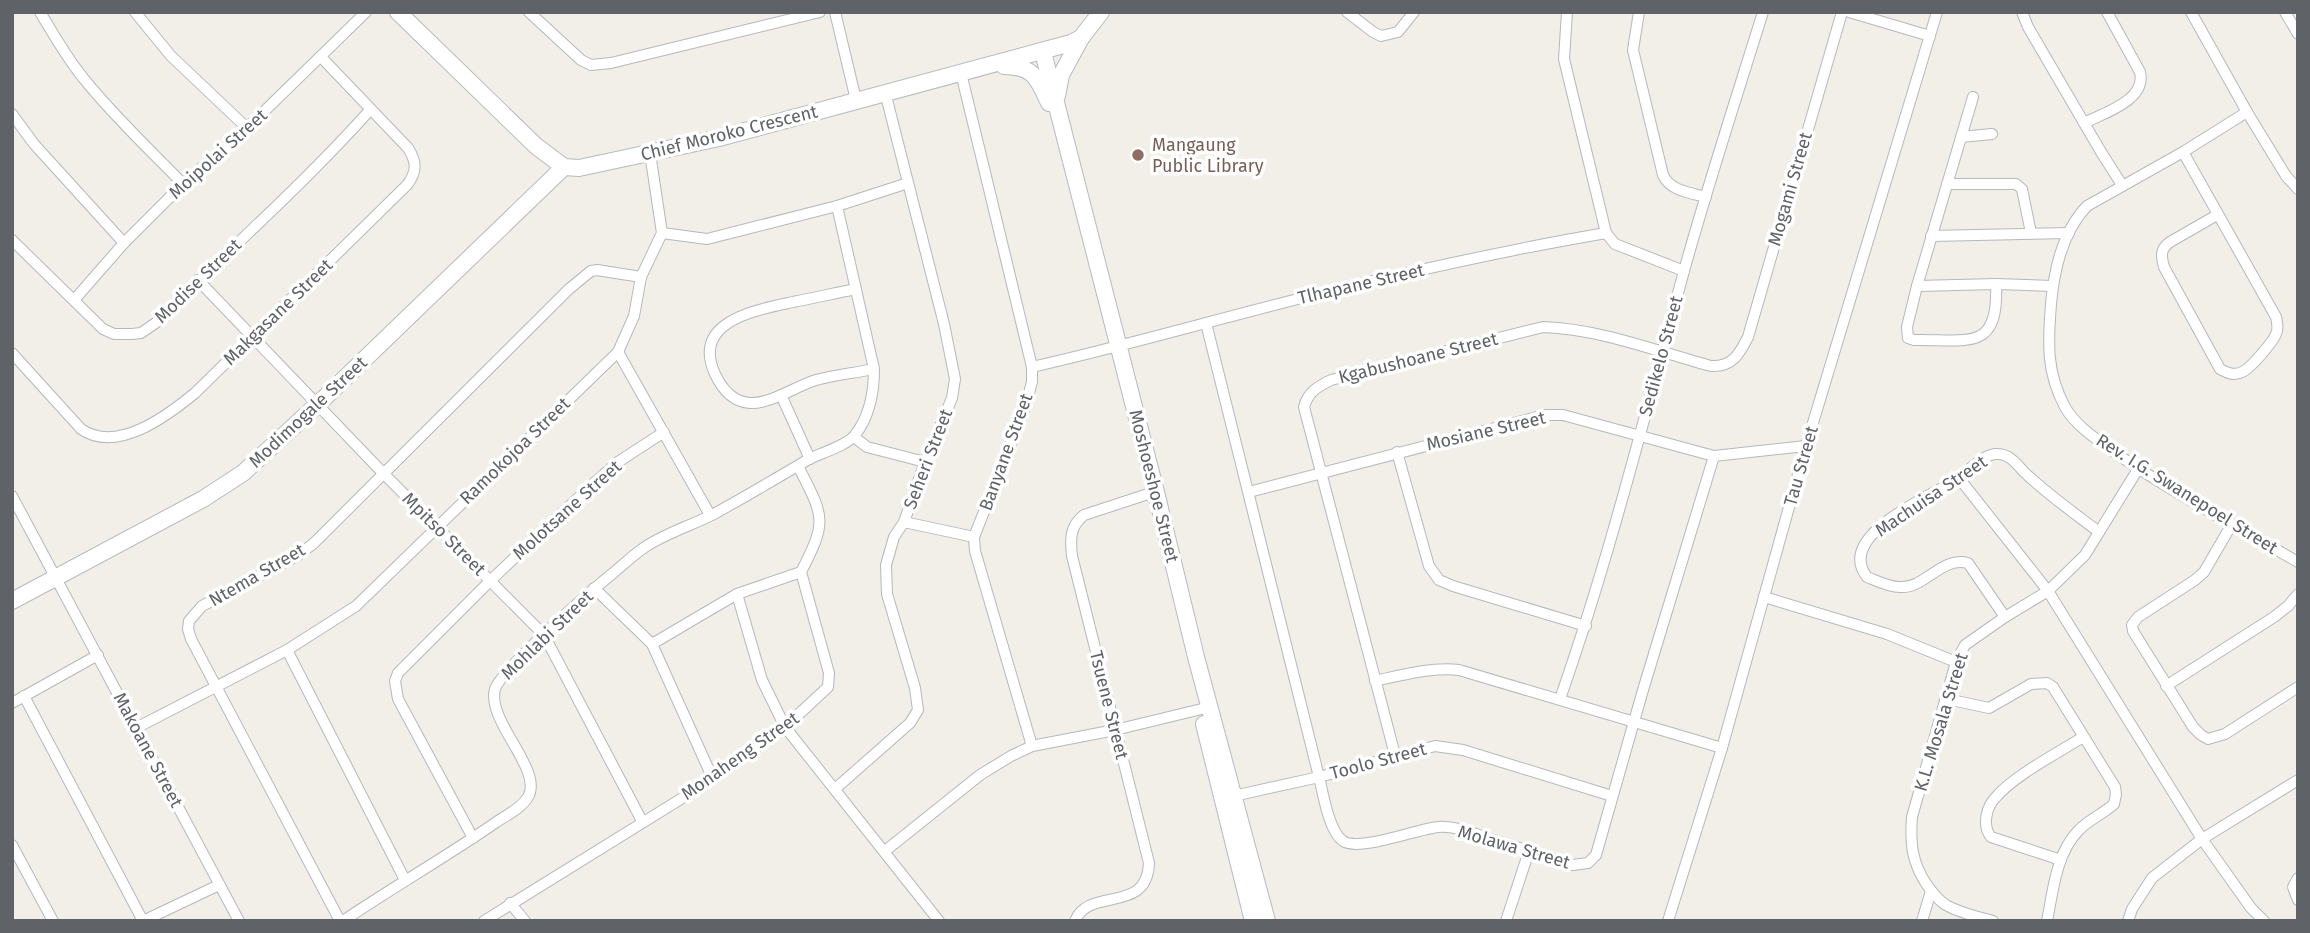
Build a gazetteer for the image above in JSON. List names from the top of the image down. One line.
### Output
{"streets":{"street":["Chief Moroko Crescent","Moipolai Street","Mogami Street","Modise Street","Tlhapane Street","Makgasane Street","Sedikelo Street","Kgabushoane Street","Modimogale Street","Mosiane Street","Ramokojoa Street","Banyane Street","Seheri Street","Tau Street","Moshoeshoe Street","Rev. I.G. Swanepoel Street","Machuisa Street","Molotsane Street","Mpitso Street","Ntema Street","Mohlabi Street","Tsuene Street","K.L. Mosala Street","Makoane Street","Monaheng Street","Toolo Street","Molawa Street"]},"crossings":[["Chief Moroko Crescent","Modimogale Street"],["Chief Moroko Crescent","Banyane Street"],["Chief Moroko Crescent","Seheri Street"],["Chief Moroko Crescent","Moshoeshoe Street"],["Moipolai Street","Modise Street"],["Moipolai Street","Makgasane Street"],["Mogami Street","Kgabushoane Street"],["Modise Street","Makgasane Street"],["Modise Street","Mpitso Street"],["Tlhapane Street","Banyane Street"],["Tlhapane Street","Moshoeshoe Street"],["Tlhapane Street","Molawa Street"],["Makgasane Street","Mpitso Street"],["Sedikelo Street","Kgabushoane Street"],["Sedikelo Street","Mosiane Street"],["Kgabushoane Street","Mosiane Street"],["Kgabushoane Street","Toolo Street"],["Modimogale Street","Mpitso Street"],["Modimogale Street","Makoane Street"],["Mosiane Street","Tau Street"],["Mosiane Street","Molawa Street"],["Ramokojoa Street","Mpitso Street"],["Ramokojoa Street","Ntema Street"],["Ramokojoa Street","Makoane Street"],["Moshoeshoe Street","Tsuene Street"],["Moshoeshoe Street","Toolo Street"],["Rev. I.G. Swanepoel Street","K.L. Mosala Street"],["Machuisa Street","K.L. Mosala Street"],["Molotsane Street","Mpitso Street"],["Molotsane Street","Mohlabi Street"],["Mpitso Street","Ntema Street"],["Mpitso Street","Mohlabi Street"],["Mpitso Street","Monaheng Street"],["Ntema Street","Mohlabi Street"],["Toolo Street","Molawa Street"]],"places":["Mangaung Public Library"]}
